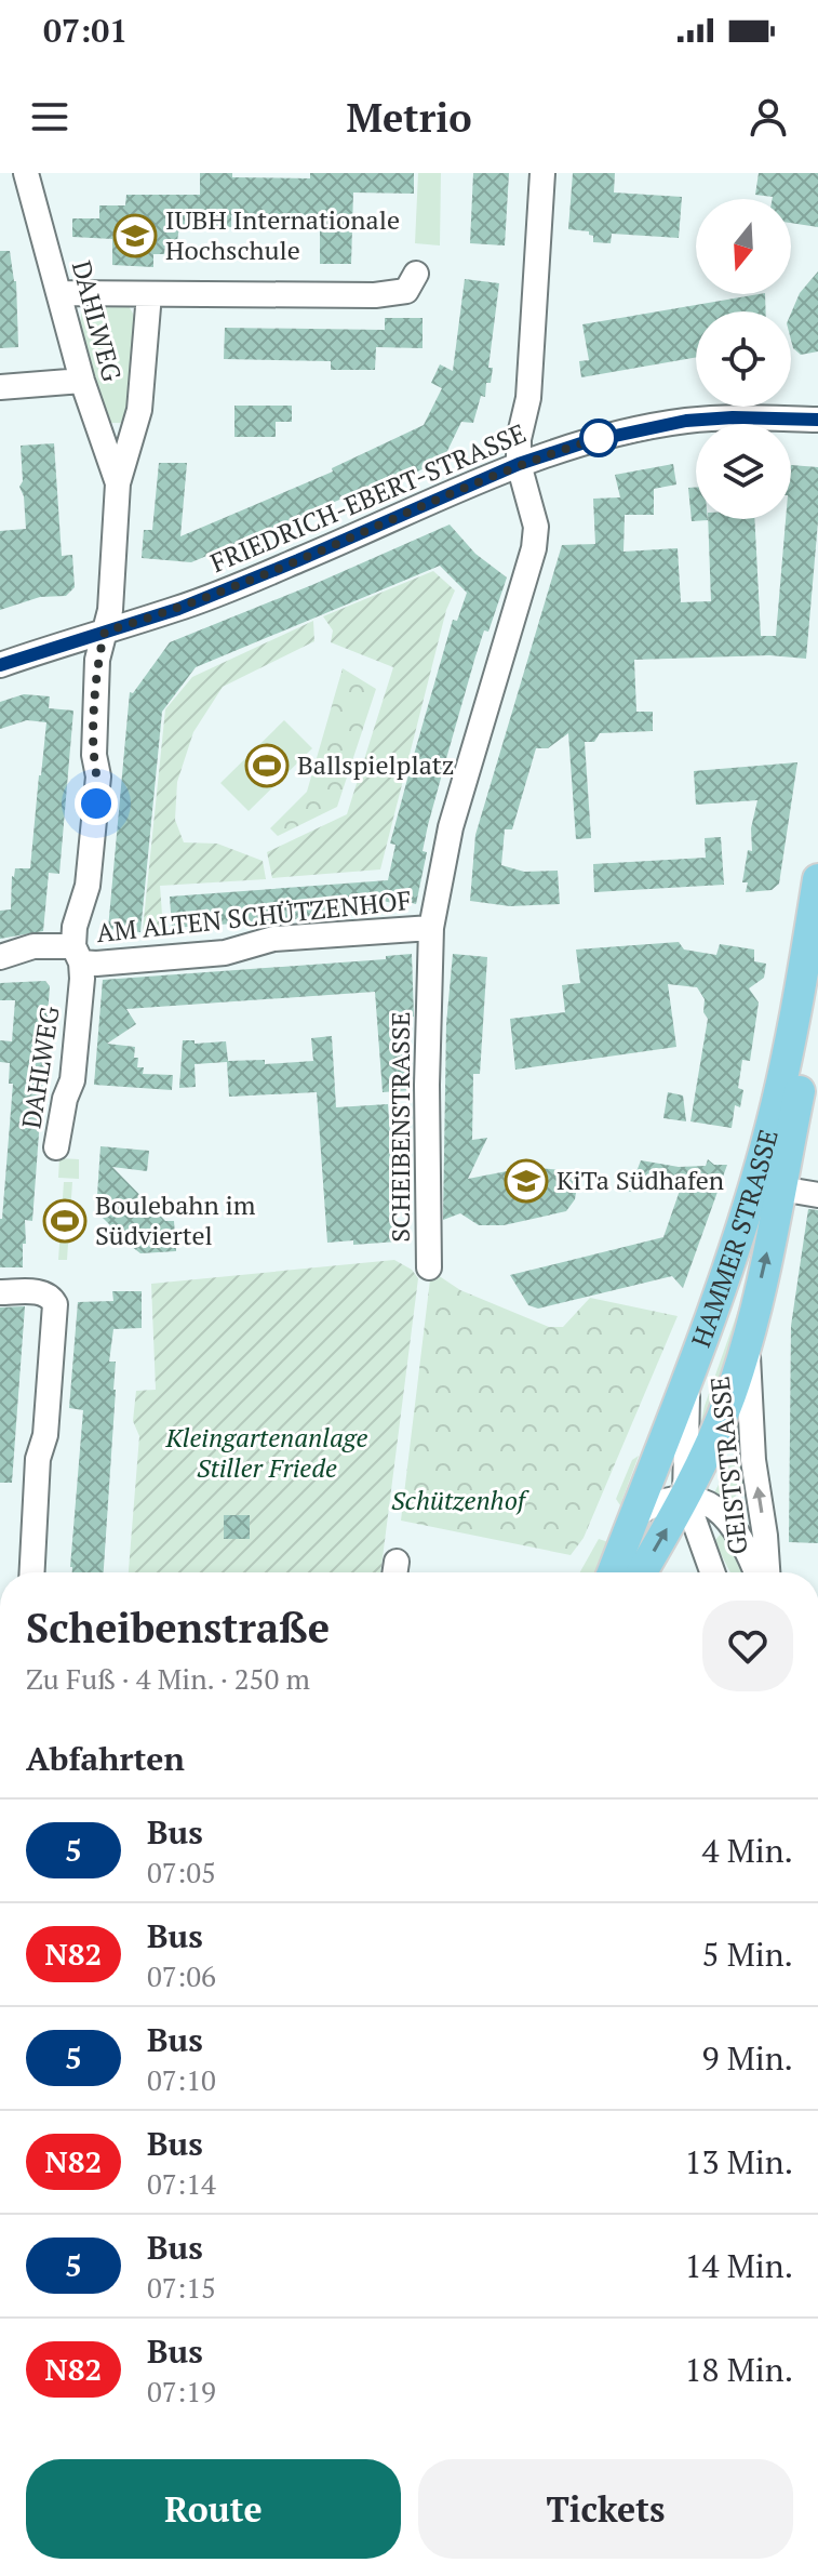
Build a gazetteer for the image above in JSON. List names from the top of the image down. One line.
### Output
{"streets":{"main road":["HAMMER STRASSE"],"street":["DAHLWEG","FRIEDRICH-EBERT-STRASSE","AM ALTEN SCHÜTZENHOF","SCHEIBENSTRASSE","GEISTSTRASSE"]},"crossings":[["DAHLWEG","FRIEDRICH-EBERT-STRASSE"],["DAHLWEG","AM ALTEN SCHÜTZENHOF"],["FRIEDRICH-EBERT-STRASSE","SCHEIBENSTRASSE"],["AM ALTEN SCHÜTZENHOF","SCHEIBENSTRASSE"],["HAMMER STRASSE","GEISTSTRASSE"]],"parks":["Kleingartenanlage Stiller Friede","Schützenhof"],"places":{"school or university":["IUBH Internationale Hochschule","KiTa Südhafen"],"sports":["Ballspielplatz","Boulebahn im Südviertel"]},"lines":["bus line 5"],"north":"bottom","page":{"status":"07:01","header":"Metrio","heading":[["Scheibenstraße","Zu Fuß · 4 Min. · 250 m"],"Abfahrten"],"list":[{"mark":"5","name":"Bus","note":"07:05","value":"4 Min."},{"mark":"N82","name":"Bus","note":"07:06","value":"5 Min."},{"mark":"5","name":"Bus","note":"07:10","value":"9 Min."},{"mark":"N82","name":"Bus","note":"07:14","value":"13 Min."},{"mark":"5","name":"Bus","note":"07:15","value":"14 Min."},{"mark":"N82","name":"Bus","note":"07:19","value":"18 Min."}],"buttons":["Route","Tickets"]}}
